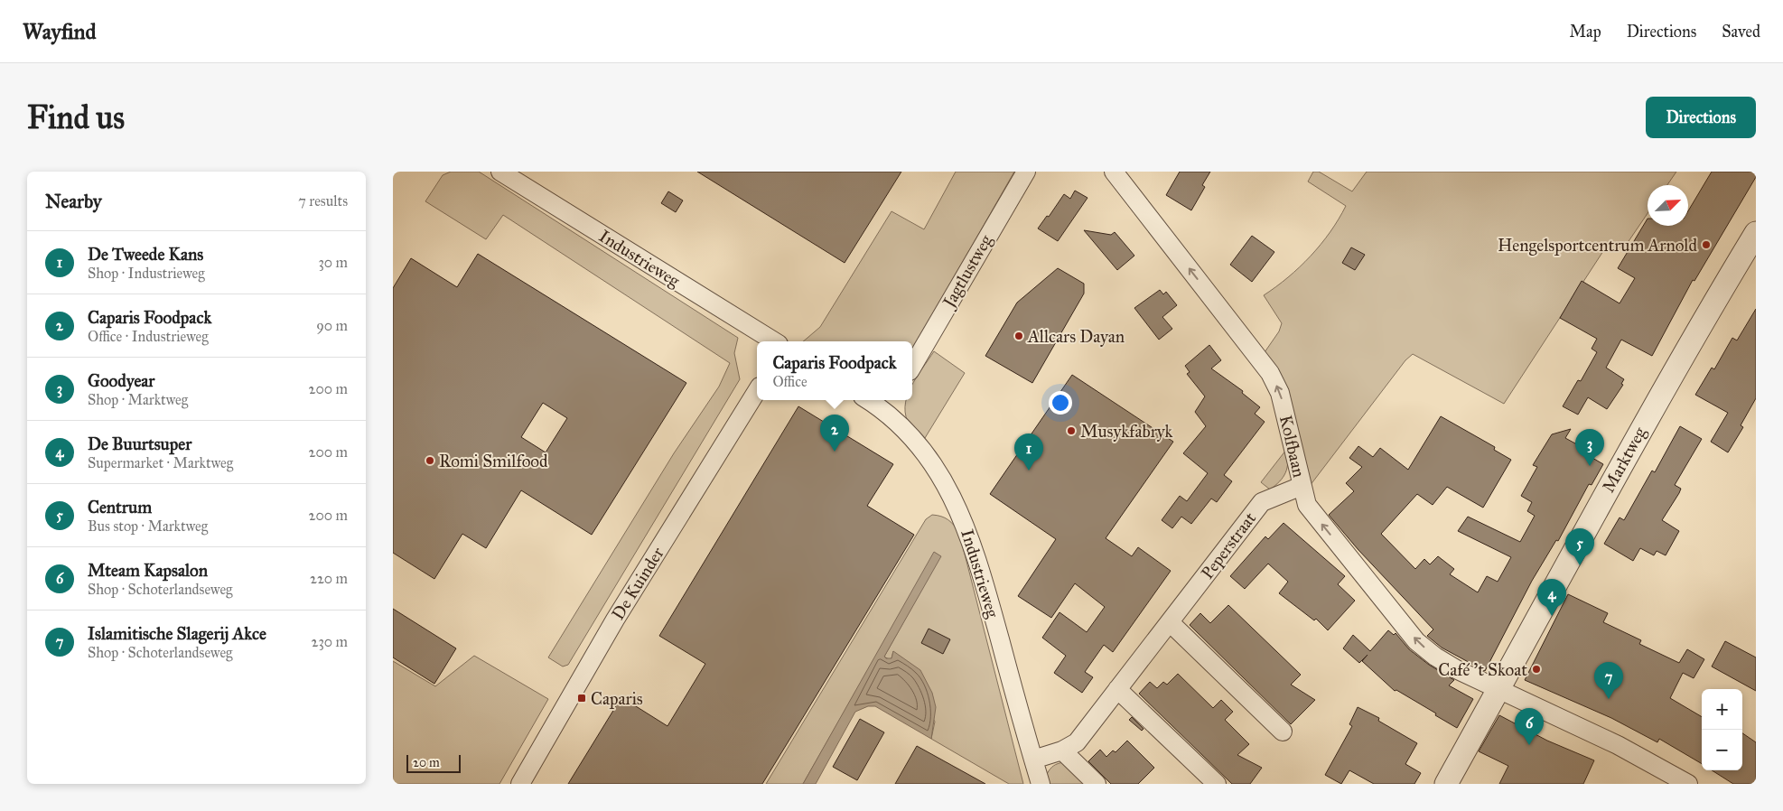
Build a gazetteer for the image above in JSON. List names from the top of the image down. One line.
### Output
{"streets":{"street":["Industrieweg","Jagtlustweg","Kolfbaan","Marktweg","Peperstraat","De Kuinder"]},"crossings":[["Industrieweg","Peperstraat"],["Kolfbaan","Marktweg"],["Kolfbaan","Peperstraat"]],"one_way":["Kolfbaan"],"places":{"other":["Hengelsportcentrum Arnold","Allcars Dayan","Musykfabryk","Romi Smilfood","Café 't Skoat"],"transit":["Caparis"]},"scale_bar":"20 m","north":"top right","page":{"header":"Wayfind","nav":["Map","Directions","Saved"],"buttons":"Directions","title":"Find us","heading":["Nearby","7 results"],"list":[{"mark":"1","name":"De Tweede Kans","note":"Shop · Industrieweg","value":"30 m"},{"mark":"2","name":"Caparis Foodpack","note":"Office · Industrieweg","value":"90 m"},{"mark":"3","name":"Goodyear","note":"Shop · Marktweg","value":"200 m"},{"mark":"4","name":"De Buurtsuper","note":"Supermarket · Marktweg","value":"200 m"},{"mark":"5","name":"Centrum","note":"Bus stop · Marktweg","value":"200 m"},{"mark":"6","name":"Mteam Kapsalon","note":"Shop · Schoterlandseweg","value":"220 m"},{"mark":"7","name":"Islamitische Slagerij Akce","note":"Shop · Schoterlandseweg","value":"230 m"}],"popup":["Caparis Foodpack","Office"],"pins":["2","3","1","5","4","7","6"],"map_buttons":["+","−"],"scale":"20 m"}}
